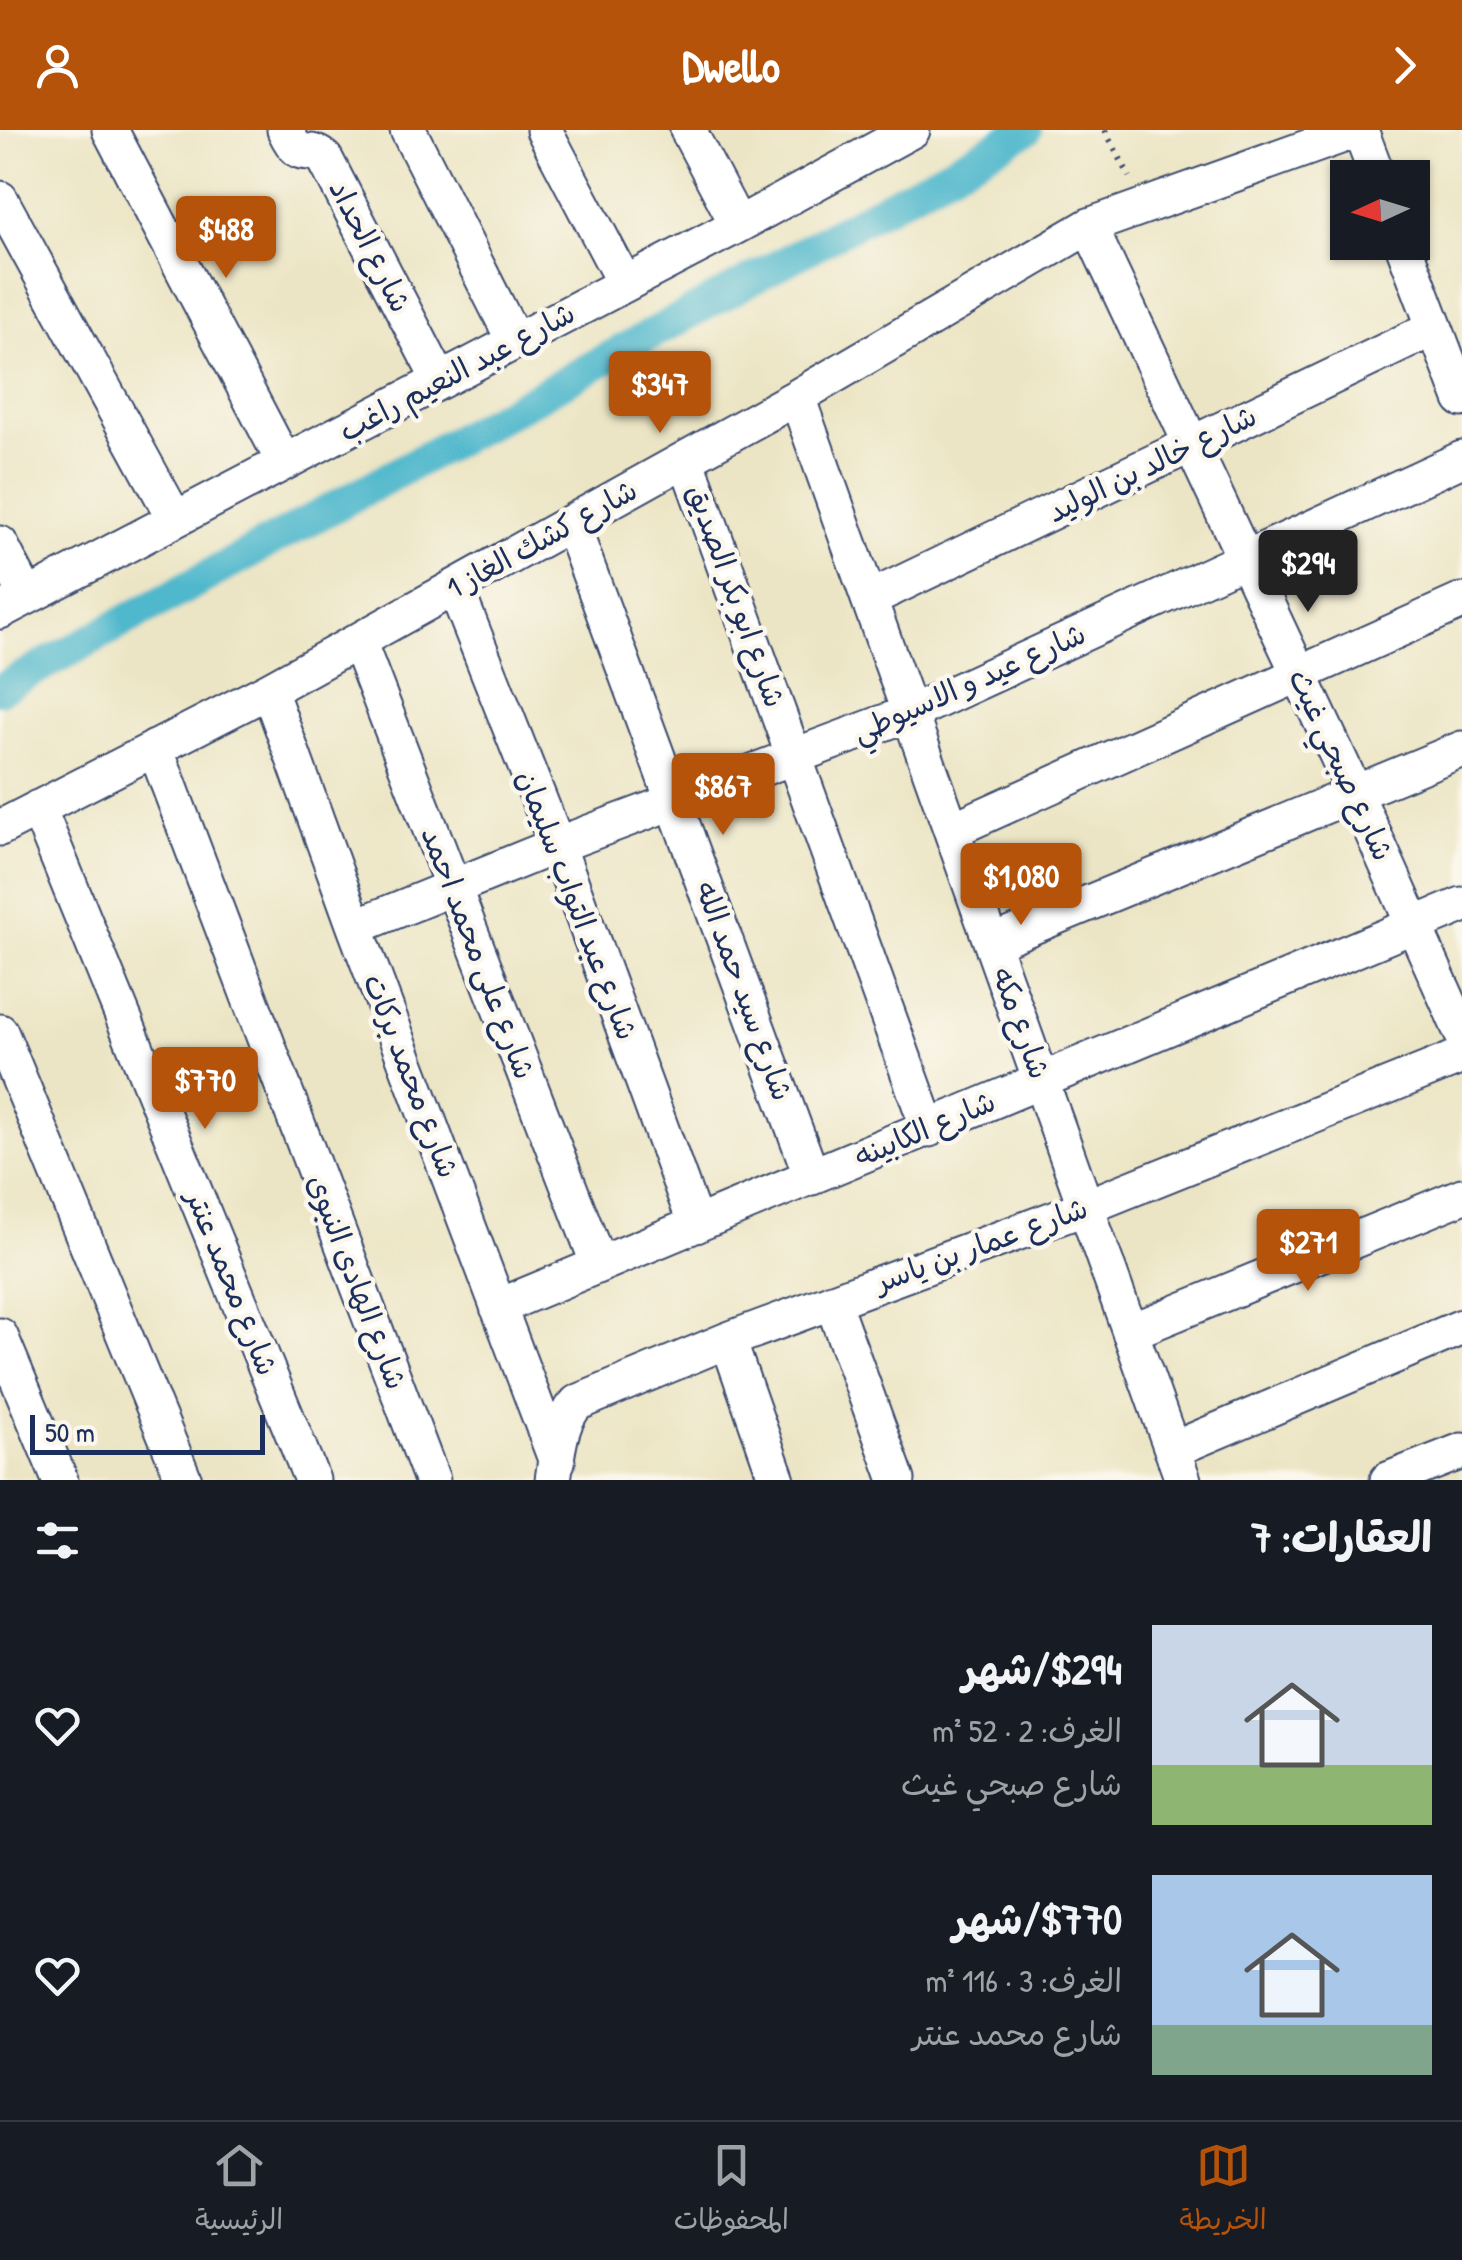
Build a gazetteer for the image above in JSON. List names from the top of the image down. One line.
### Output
{"streets":{"street":["شارع الحداد","شارع عبد النعيم راغب","شارع خالد بن الوليد","شارع كشك الغاز 1","شارع ابو بكر الصديق","شارع عيد و الاسيوطي","شارع صبحي غيث","شارع عبد التواب سليمان","شارع على محمد احمد","شارع سيد حمد الله","شارع مكه","شارع محمد بركات","شارع الكابينه","شارع عمار بن ياسر","شارع الهادى النبوى","شارع محمد عنتر"]},"crossings":[["شارع الحداد","شارع عبد النعيم راغب"],["شارع خالد بن الوليد","شارع صبحي غيث"],["شارع خالد بن الوليد","شارع مكه"],["شارع كشك الغاز 1","شارع ابو بكر الصديق"],["شارع كشك الغاز 1","شارع صبحي غيث"],["شارع كشك الغاز 1","شارع عبد التواب سليمان"],["شارع كشك الغاز 1","شارع على محمد احمد"],["شارع كشك الغاز 1","شارع سيد حمد الله"],["شارع كشك الغاز 1","شارع مكه"],["شارع كشك الغاز 1","شارع محمد بركات"],["شارع كشك الغاز 1","شارع الهادى النبوى"],["شارع كشك الغاز 1","شارع محمد عنتر"],["شارع ابو بكر الصديق","شارع عيد و الاسيوطي"],["شارع ابو بكر الصديق","شارع الكابينه"],["شارع عيد و الاسيوطي","شارع صبحي غيث"],["شارع عيد و الاسيوطي","شارع عبد التواب سليمان"],["شارع عيد و الاسيوطي","شارع على محمد احمد"],["شارع عيد و الاسيوطي","شارع سيد حمد الله"],["شارع عيد و الاسيوطي","شارع مكه"],["شارع عيد و الاسيوطي","شارع محمد بركات"],["شارع صبحي غيث","شارع الكابينه"],["شارع عبد التواب سليمان","شارع الكابينه"],["شارع على محمد احمد","شارع الكابينه"],["شارع سيد حمد الله","شارع الكابينه"],["شارع مكه","شارع الكابينه"],["شارع مكه","شارع عمار بن ياسر"],["شارع محمد بركات","شارع الكابينه"],["شارع محمد بركات","شارع عمار بن ياسر"]],"scale_bar":"50 m","north":"left","page":{"header":"Dwello","price":["$488","$347","$294","$867","$1,080","$770","$271"],"scale":"50 m","heading":"العقارات: 7","list":[{"name":"$294/شهر","note":"الغرف: 2 · 52 m² · شارع صبحي غيث"},{"name":"$770/شهر","note":"الغرف: 3 · 116 m² · شارع محمد عنتر"}],"tabs":["الخريطة","المحفوظات","الرئيسية"]}}
